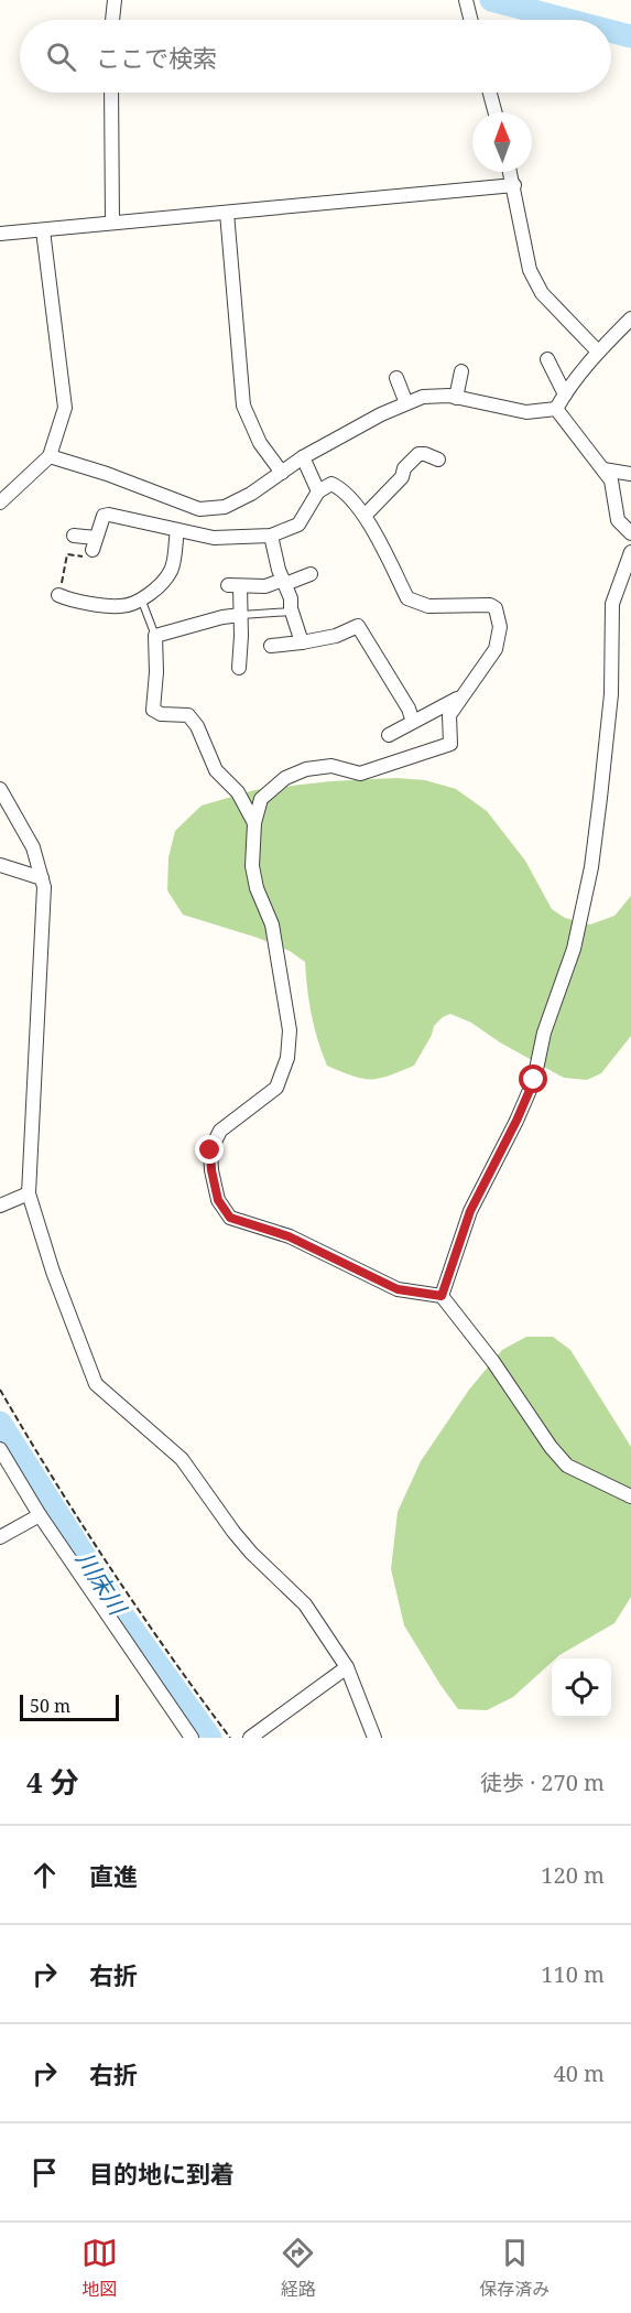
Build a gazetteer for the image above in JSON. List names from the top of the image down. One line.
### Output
{"water":["川床川"],"scale_bar":"50 m","north":"top","page":{"search":"ここで検索","scale":"50 m","heading":["4 分","徒歩 · 270 m"],"list":[["直進","120 m"],["右折","110 m"],["右折","40 m"],"目的地に到着"],"nav":["地図","経路","保存済み"]}}
